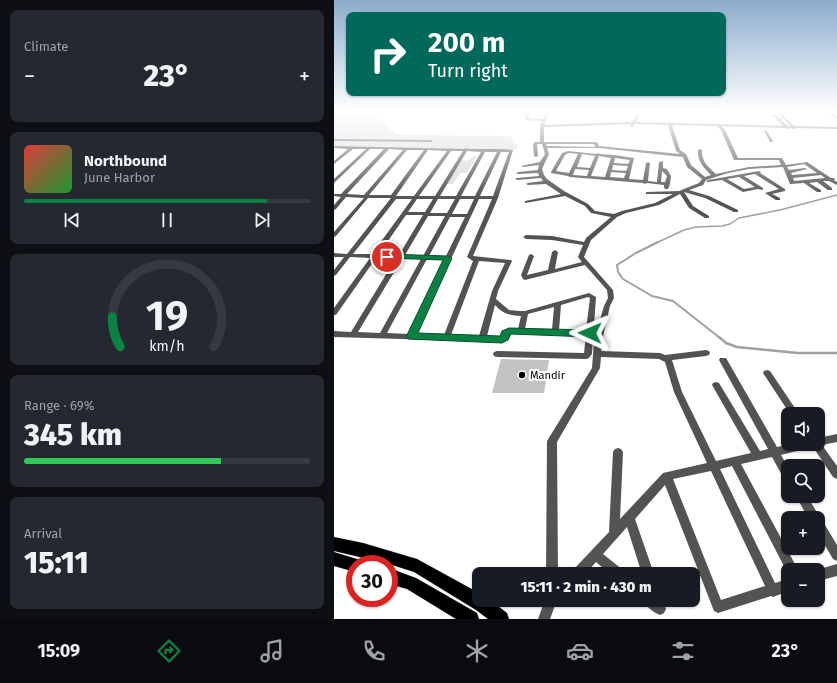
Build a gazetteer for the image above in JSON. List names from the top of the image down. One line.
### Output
{"places":["Mandir"],"page":{"tile":["Climate",["Range · 69%","345 km"],["Arrival","15:11"]],"turn":["200 m","Turn right"],"heat":["−","23°","+"],"song":["Northbound","June Harbor"],"map_buttons":["+","−"],"limit":"30","trip":"15:11 · 2 min · 430 m","tabs":["15:09","23°"],"gauge":["19","km/h"]}}
